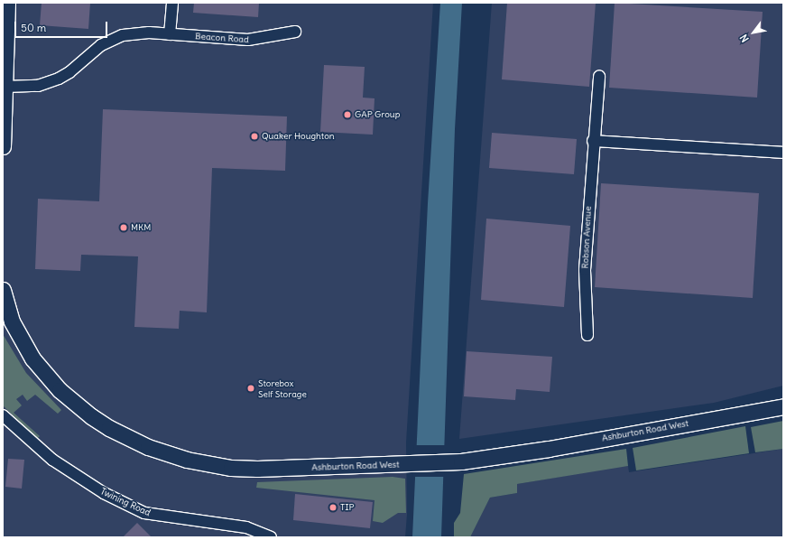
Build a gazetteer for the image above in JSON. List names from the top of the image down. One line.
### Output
{"streets":{"main road":["Ashburton Road West"],"street":["Beacon Road","Robson Avenue","Twining Road"]},"places":["GAP Group","Quaker Houghton","MKM","Storebox Self Storage","TIP"],"scale_bar":"50 m","north":"bottom left"}
